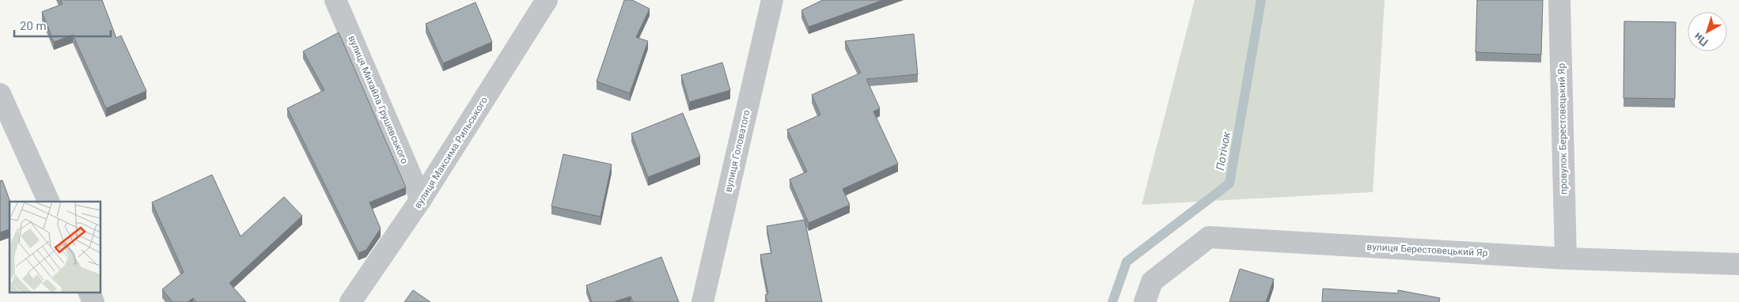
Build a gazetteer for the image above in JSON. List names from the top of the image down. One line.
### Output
{"streets":{"street":["вулиця Михайла Грушевського","провулок Берестовецький Яр","вулиця Головатого","вулиця Максима Рильського","вулиця Берестовецький Яр"]},"crossings":[["вулиця Михайла Грушевського","вулиця Максима Рильського"],["провулок Берестовецький Яр","вулиця Берестовецький Яр"]],"water":["Потічок"],"scale_bar":"20 m","north":"bottom left"}
